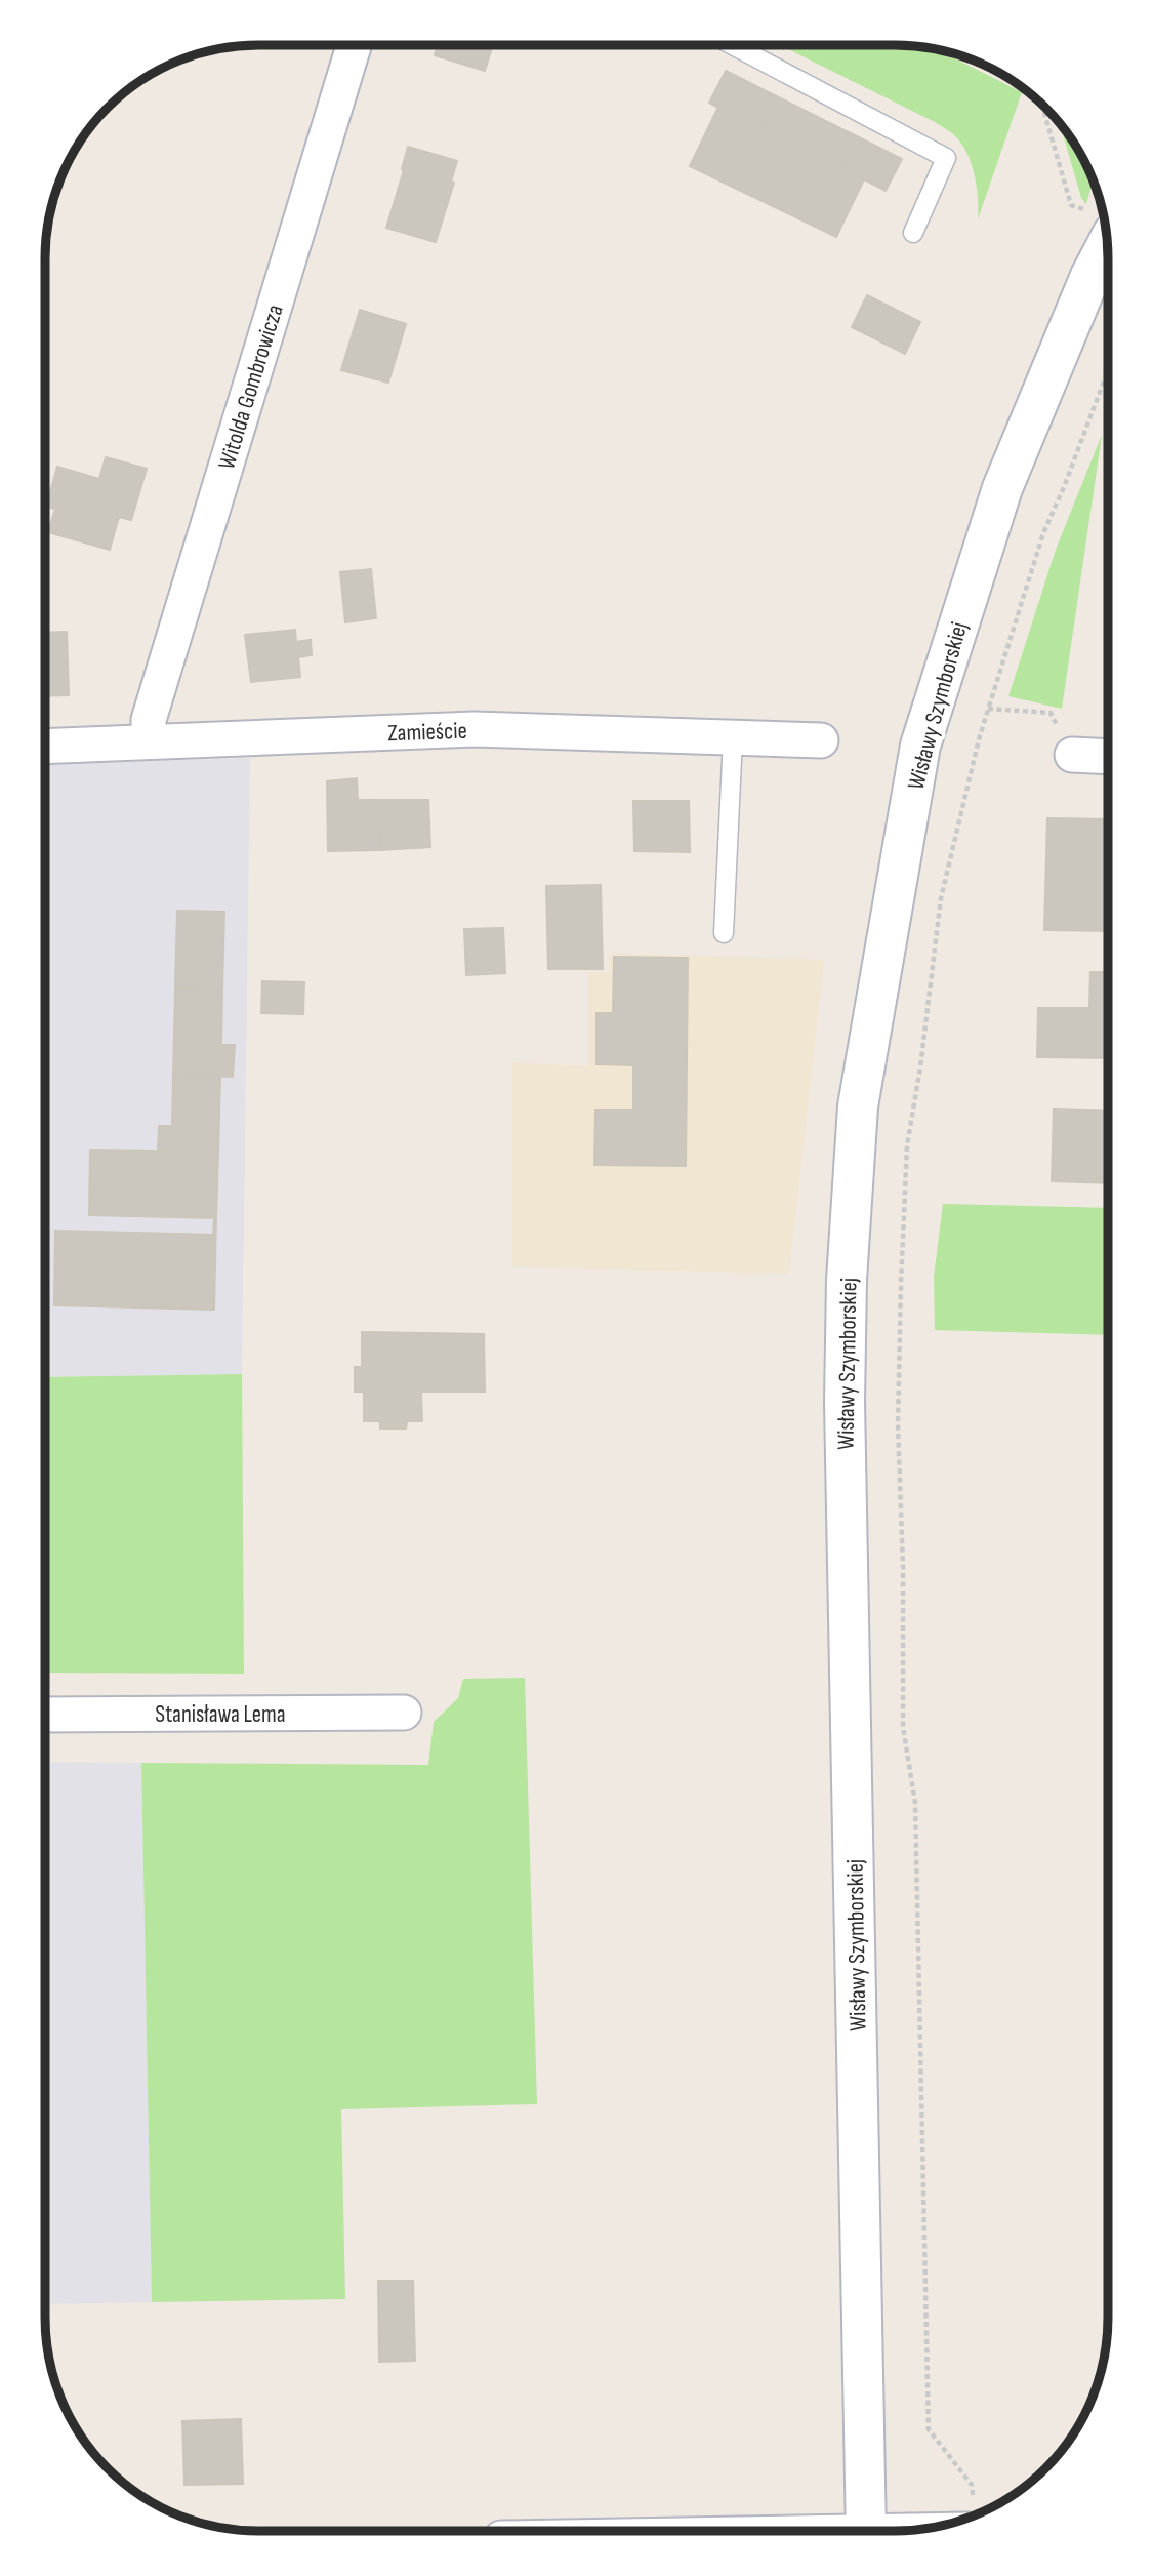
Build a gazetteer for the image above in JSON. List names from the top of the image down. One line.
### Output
{"streets":{"main road":["Wisławy Szymborskiej"],"street":["Witolda Gombrowicza","Zamieście","Stanisława Lema"]},"crossings":[["Witolda Gombrowicza","Zamieście"]]}
